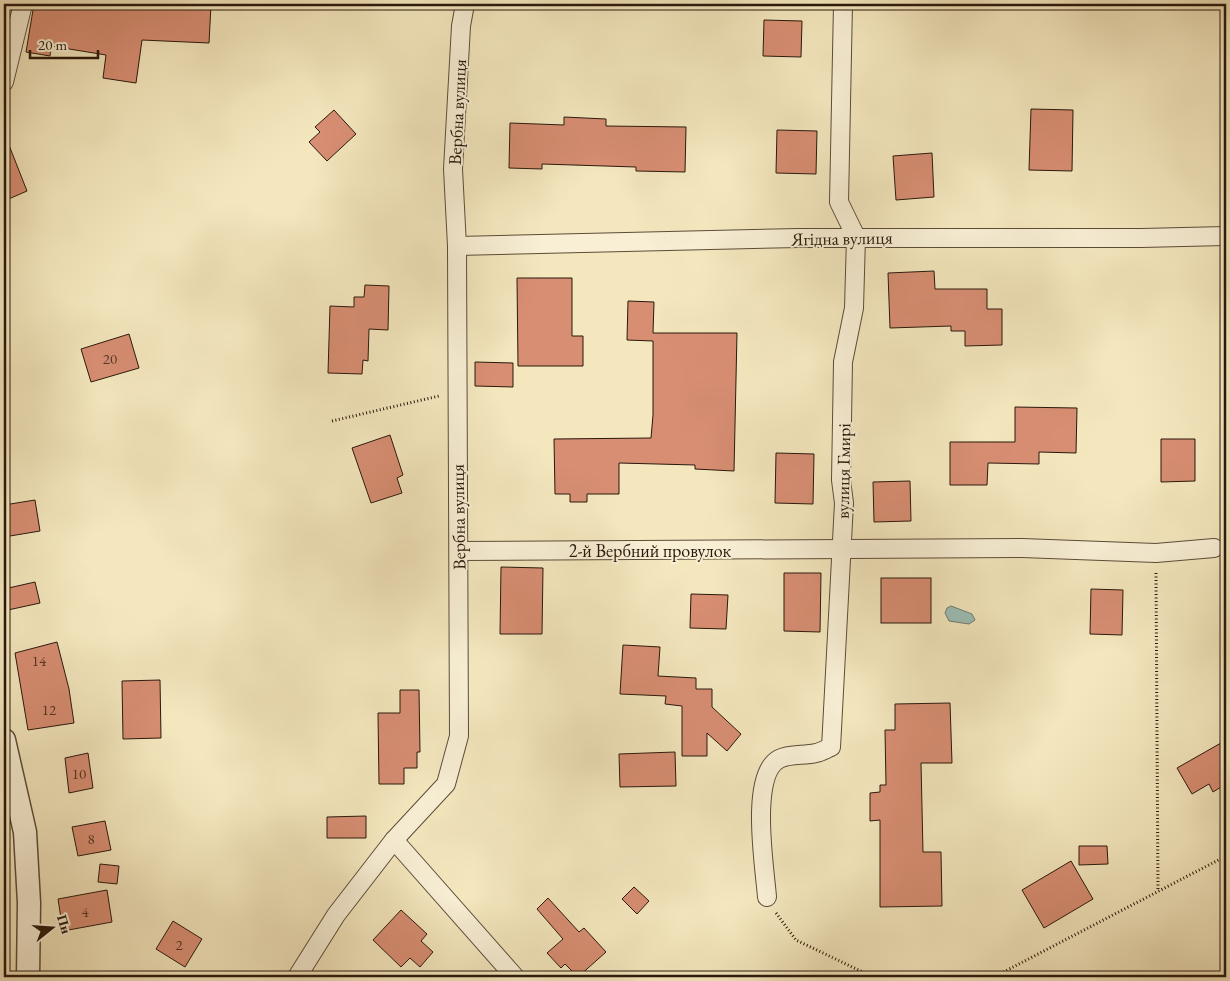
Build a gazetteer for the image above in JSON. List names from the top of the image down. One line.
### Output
{"streets":{"street":["Вербна вулиця","Ягідна вулиця","вулиця Гмирі","2-й Вербний провулок"]},"crossings":[["Вербна вулиця","Ягідна вулиця"],["Вербна вулиця","2-й Вербний провулок"],["Ягідна вулиця","вулиця Гмирі"],["вулиця Гмирі","2-й Вербний провулок"]],"house_numbers":["20","14","12","10","8","4","2"],"scale_bar":"20 m","north":"right"}
